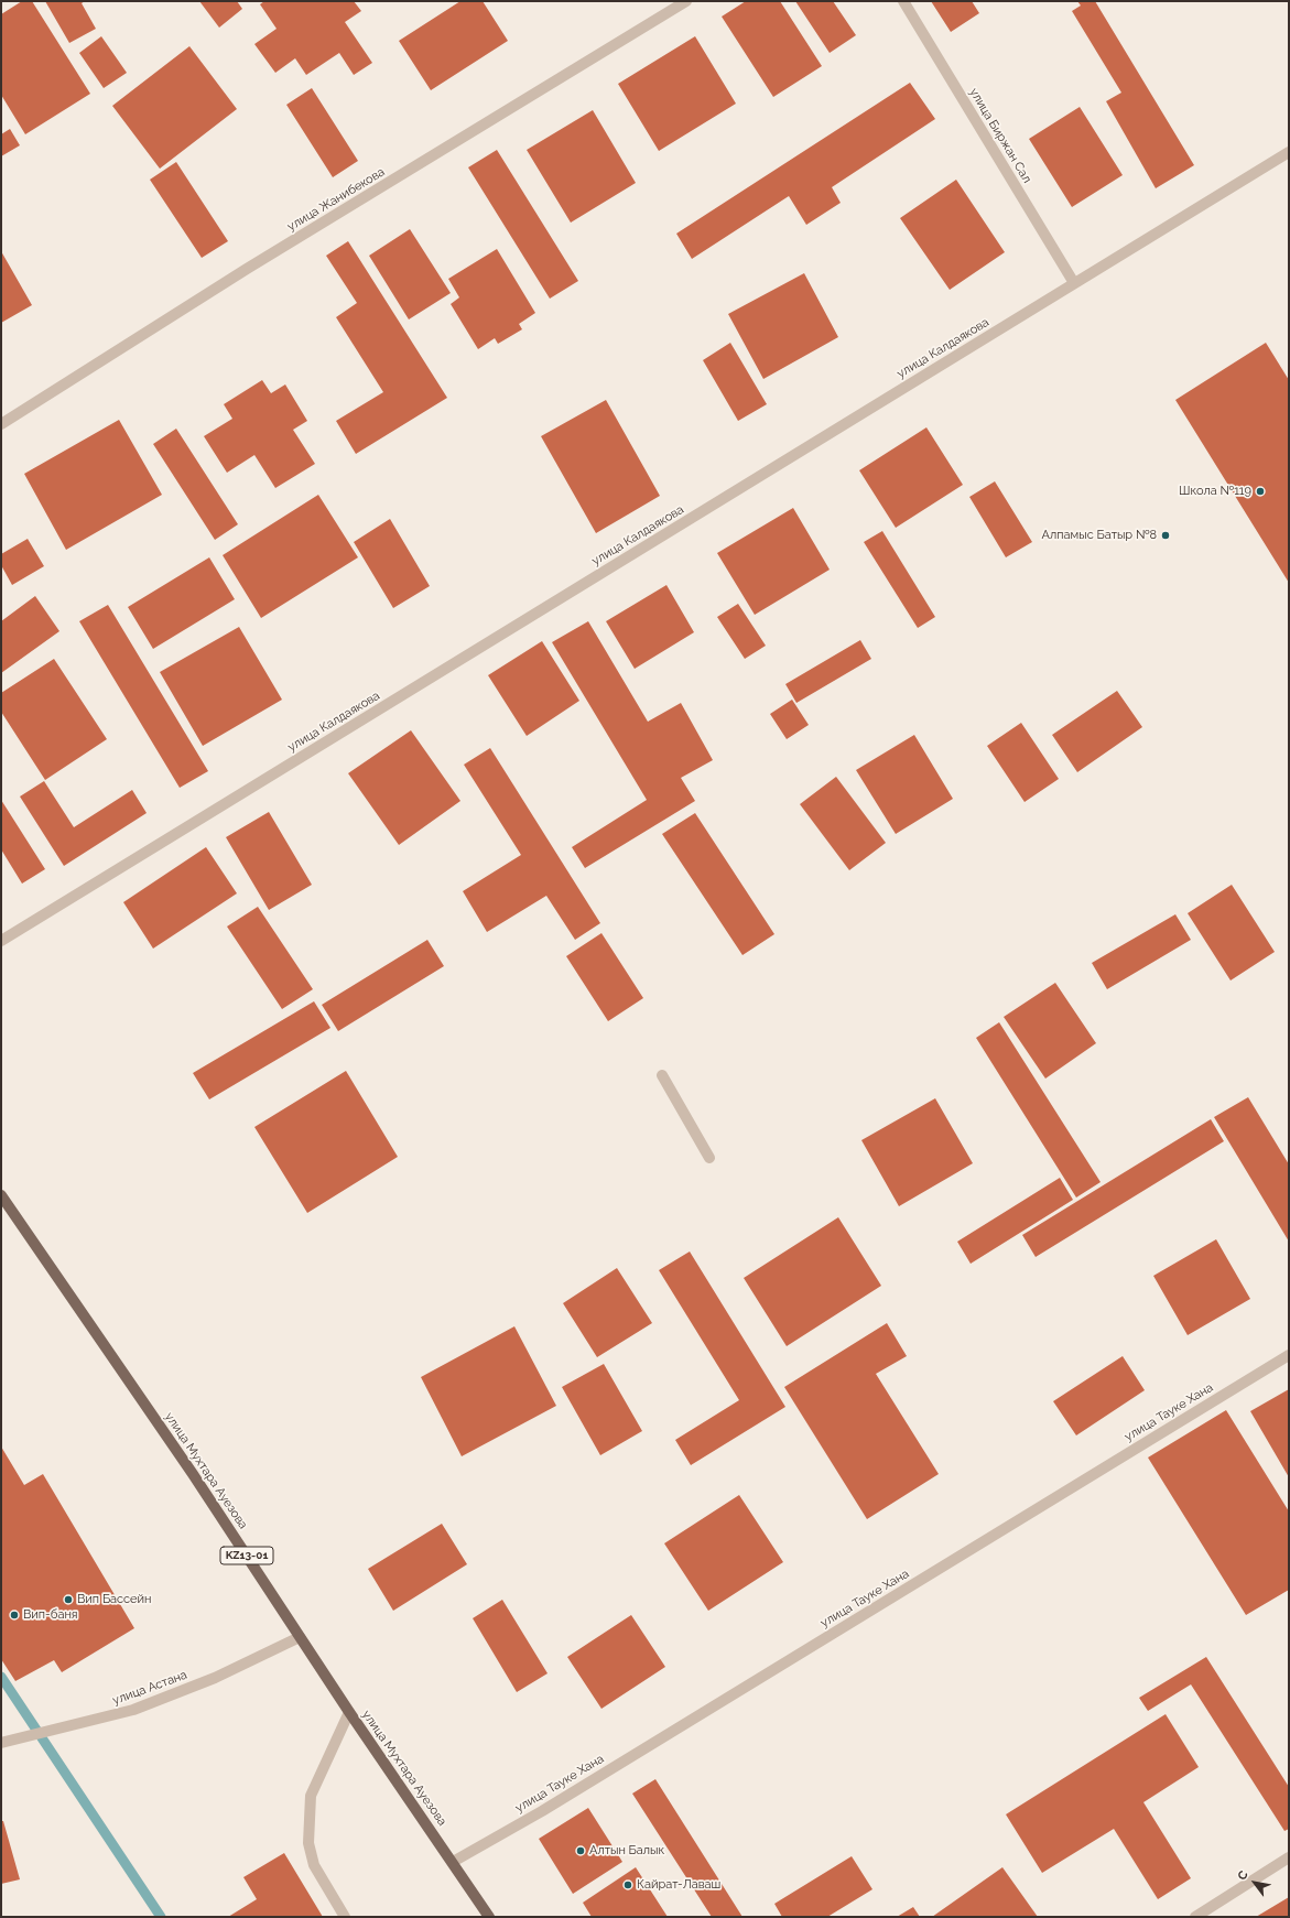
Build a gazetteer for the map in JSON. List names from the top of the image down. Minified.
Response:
{"streets":{"main road":["улица Мухтара Ауезова","KZ13-01"],"street":["улица Биржан Сал","улица Жанибекова","улица Калдаякова","улица Тауке Хана","улица Астана"]},"crossings":[["улица Биржан Сал","улица Калдаякова"],["улица Тауке Хана","улица Мухтара Ауезова"],["улица Мухтара Ауезова","улица Астана"]],"places":["Школа №119","Алпамыс Батыр №8","Вип Бассейн","Вип-баня","Алтын Балык","Кайрат-Лаваш"],"north":"top left"}
